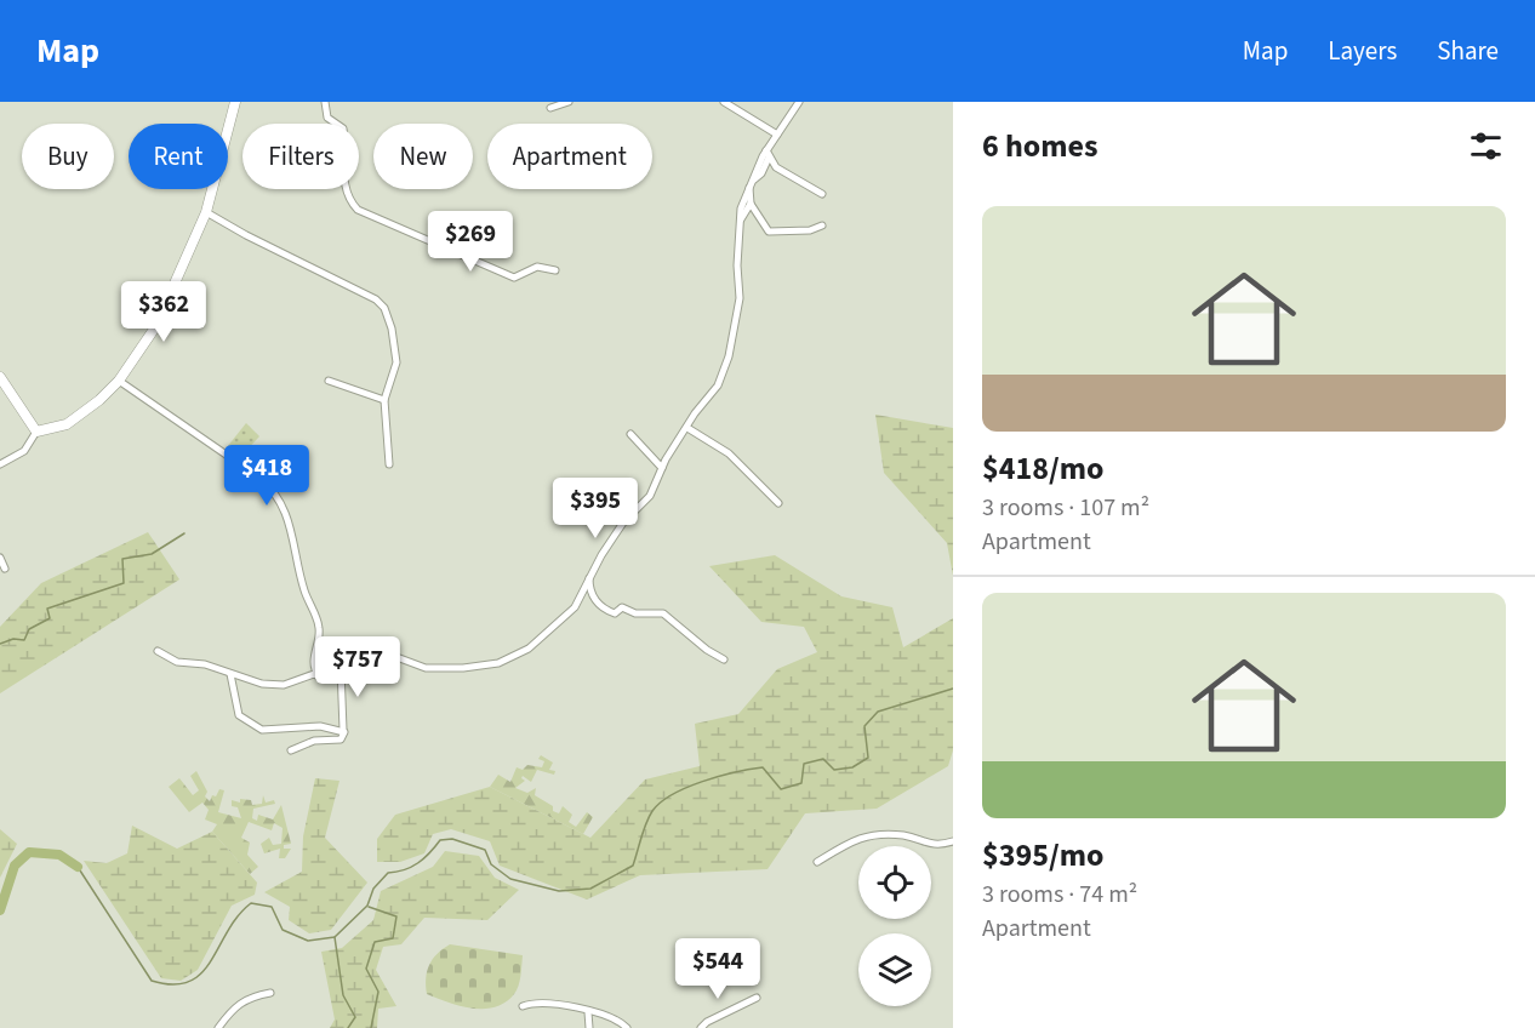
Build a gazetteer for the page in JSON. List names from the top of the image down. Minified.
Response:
{"page":{"header":"Map","nav":["Map","Layers","Share"],"heading":"6 homes","chip":["Buy","Rent","Filters","New","Apartment"],"list":[{"name":"$418/mo","note":"3 rooms · 107 m² · Apartment"},{"name":"$395/mo","note":"3 rooms · 74 m² · Apartment"}],"price":["$269","$362","$418","$395","$757","$544"]}}
